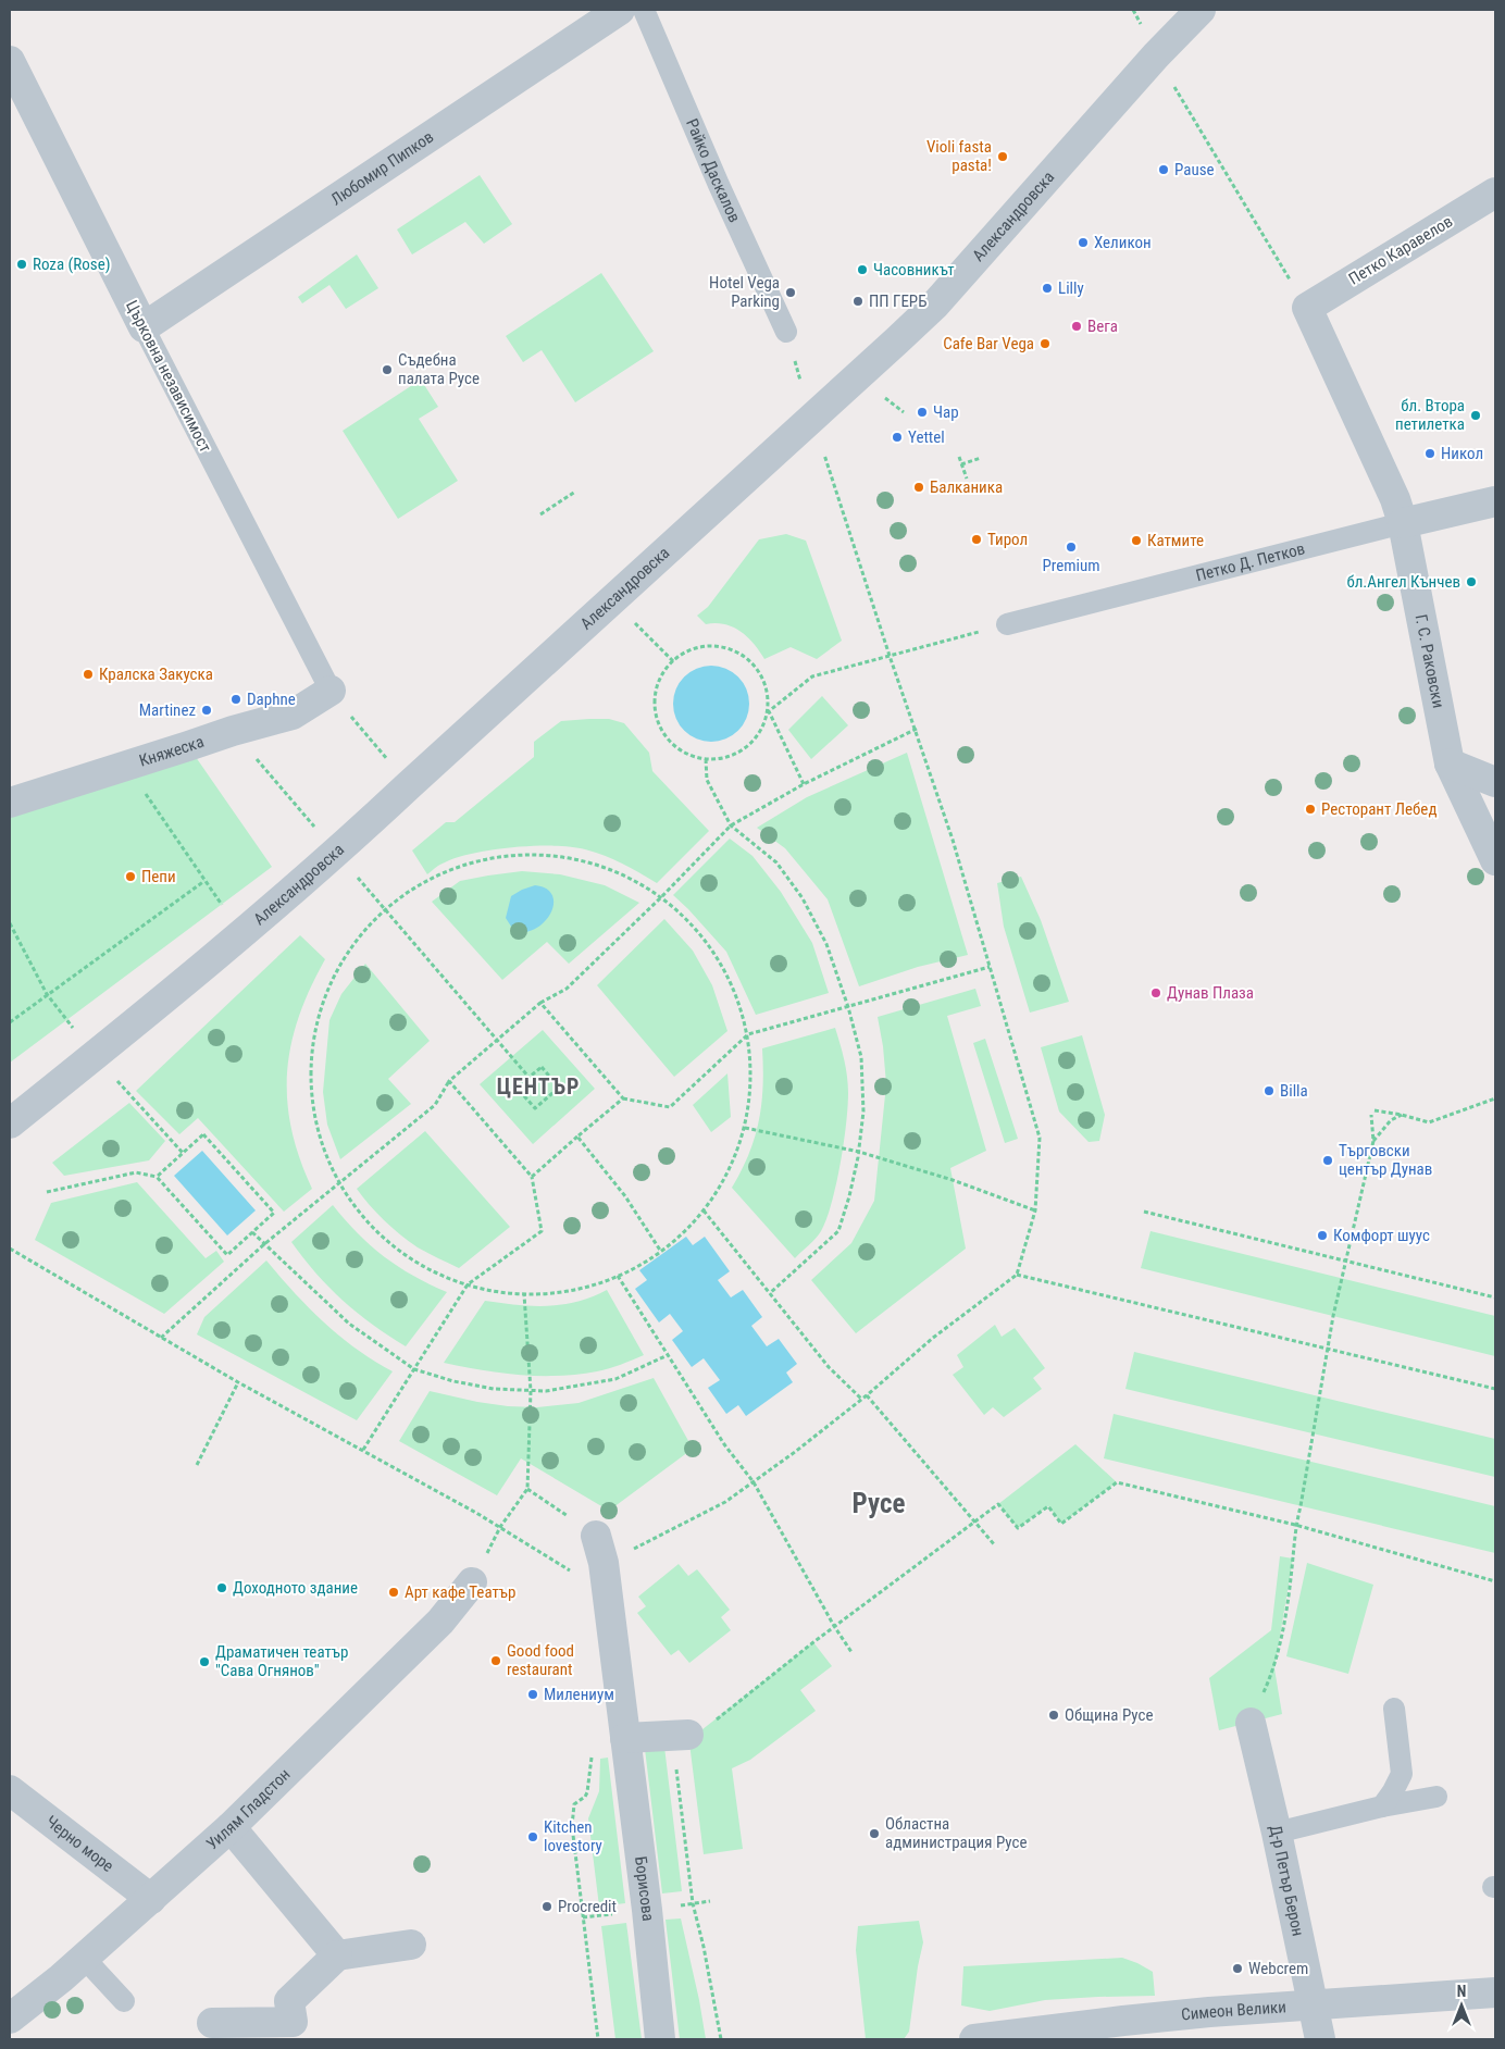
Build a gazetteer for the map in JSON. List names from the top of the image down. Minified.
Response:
{"streets":{"street":["Любомир Пипков","Александровска","Петко Каравелов","Църковна независимост","Петко Д. Петков","Г. С. Раковски","Княжеска","Уилям Гладстон","Черно море","Д-р Петър Берон","Борисова","Симеон Велики"],"lane":["Райко Даскалов"]},"crossings":[["Любомир Пипков","Църковна независимост"],["Петко Каравелов","Г. С. Раковски"],["Църковна независимост","Княжеска"],["Петко Д. Петков","Г. С. Раковски"],["Уилям Гладстон","Черно море"],["Д-р Петър Берон","Симеон Велики"]],"districts":["ЦЕНТЪР","Русе"],"places":["Violi fasta pasta!","Pause","Хеликон","Roza (Rose)","Часовникът","Lilly","Hotel Vega Parking","ПП ГЕРБ","Вега","Cafe Bar Vega","Съдебна палата Русе","Чар","бл. Втора петилетка","Yettel","Никол","Балканика","Тирол","Катмите","Premium","бл.Ангел Кънчев","Кралска Закуска","Daphne","Martinez","Ресторант Лебед","Пепи","Дунав Плаза","Billa","Tърговски център Дунав","Комфорт шуус","Доходното здание","Арт кафе Театър","Good food restaurant","Драматичен театър \"Сава Огнянов\"","Милениум","Община Русе","Областна администрация Русе","Kitchen lovestory","Procredit","Webcrem"],"north":"top"}
